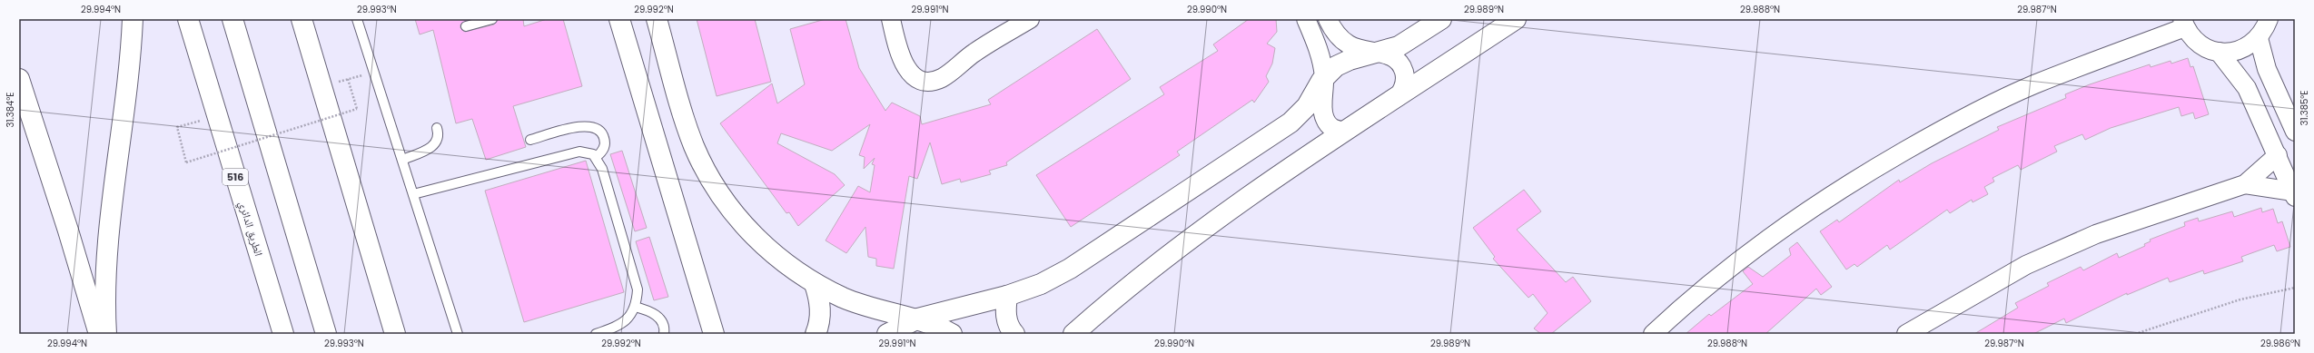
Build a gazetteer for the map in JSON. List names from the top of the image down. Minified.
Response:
{"streets":{"main road":["516","الطريق الدائري"]},"coordinates":["29.994°N","29.993°N","29.992°N","29.991°N","29.990°N","29.989°N","29.988°N","29.987°N","31.385°E","31.384°E","29.986°N"]}
